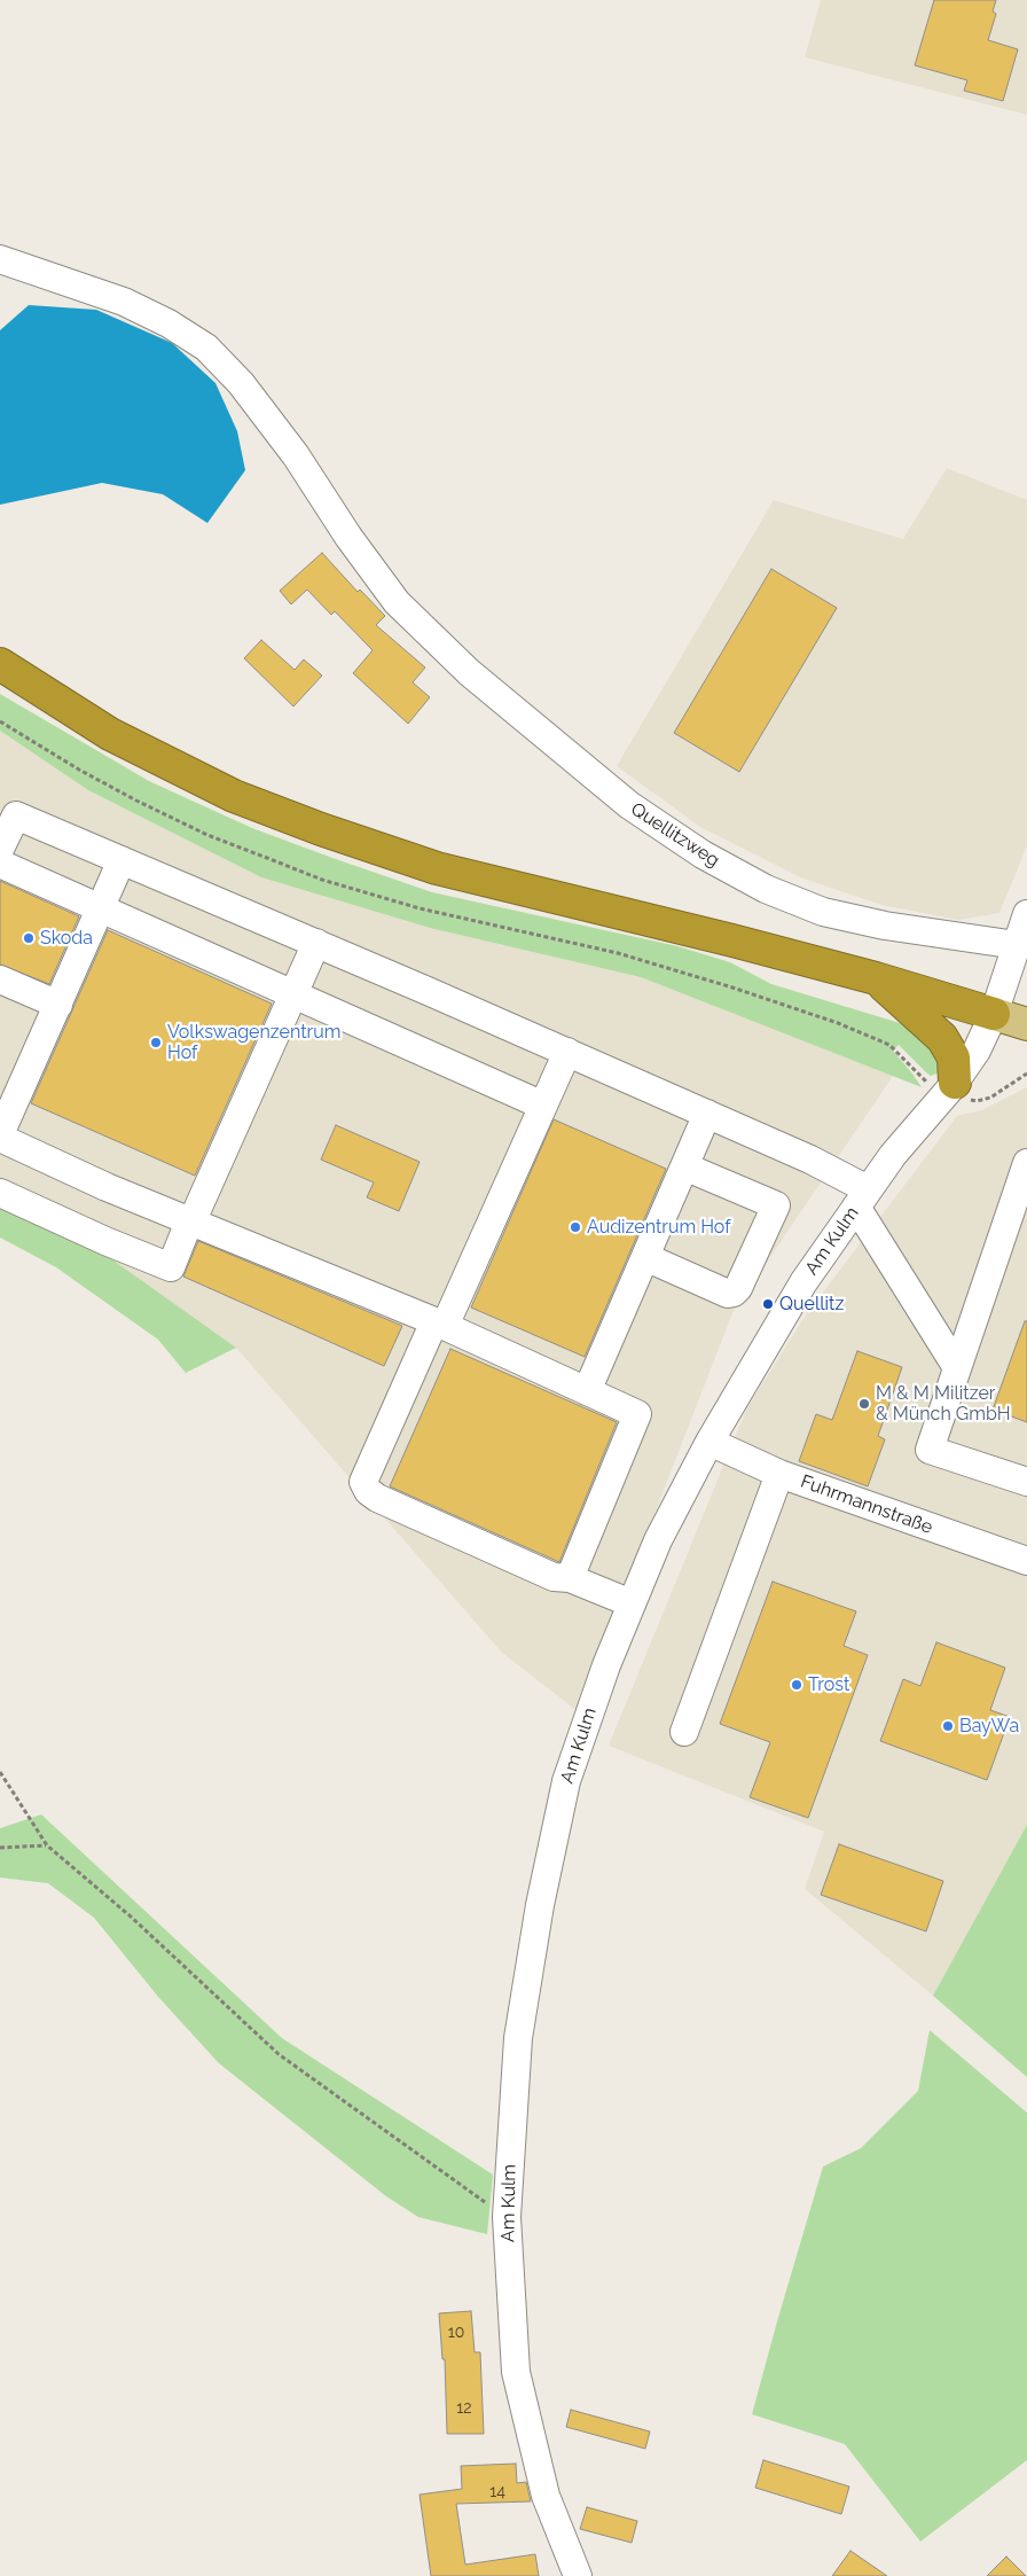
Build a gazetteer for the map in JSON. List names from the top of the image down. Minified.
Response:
{"streets":{"street":["Quellitzweg","Am Kulm","Fuhrmannstraße"]},"crossings":[["Quellitzweg","Am Kulm"],["Am Kulm","Fuhrmannstraße"]],"places":["Skoda","Volkswagenzentrum Hof","Audizentrum Hof","Quellitz","M & M Militzer & Münch GmbH","Trost","BayWa"],"house_numbers":["10","12","14"]}
